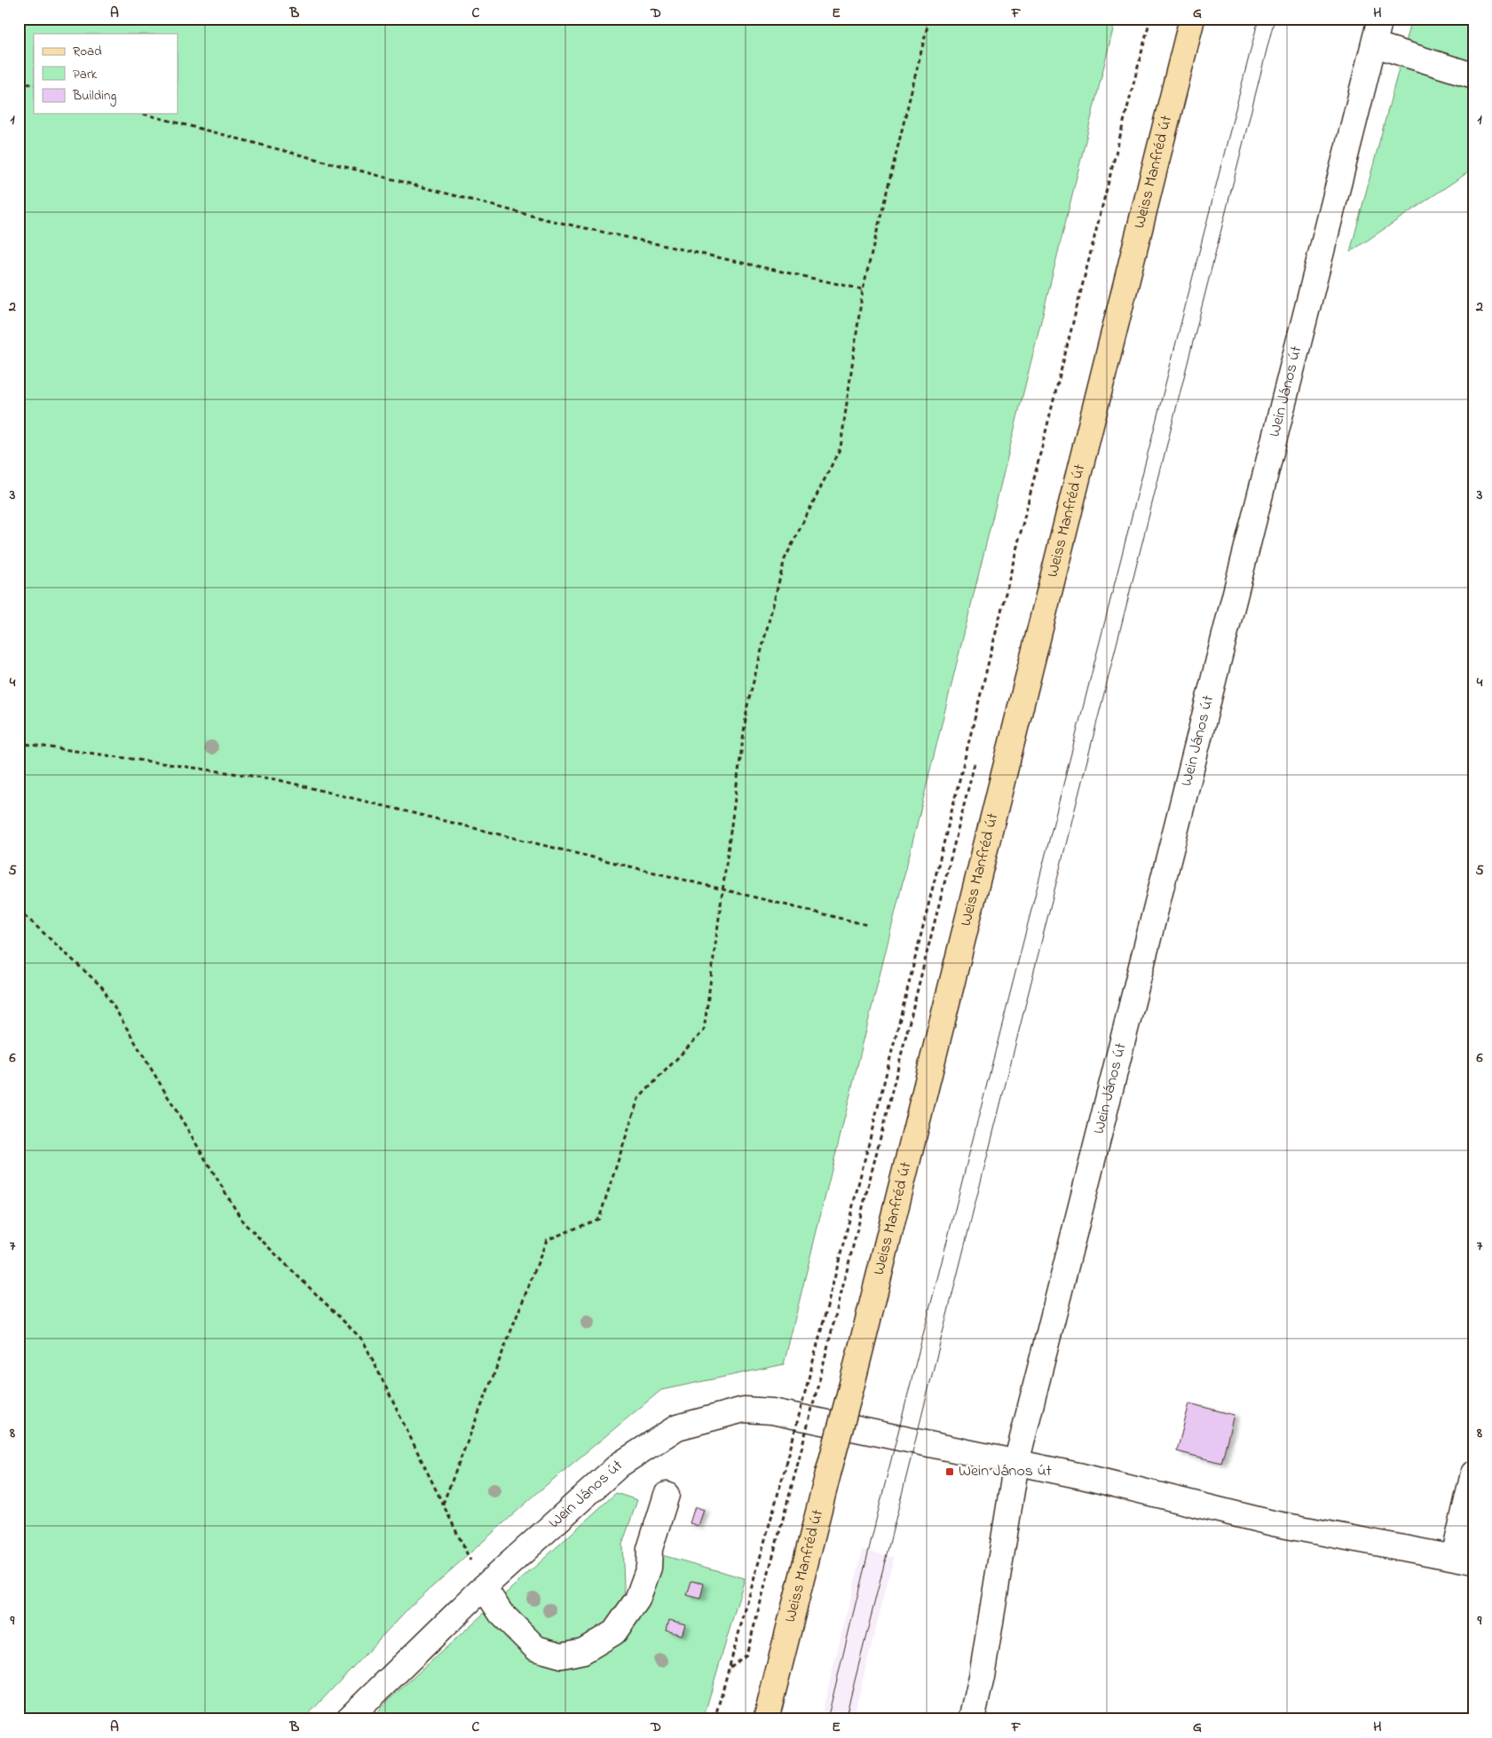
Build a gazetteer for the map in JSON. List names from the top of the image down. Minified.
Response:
{"streets":{"main road":["Weiss Manfréd út"],"street":["Wein János út"]},"places":{"transit":["Wein János út"]},"legend":["Road","Park","Building"],"grid":{"columns":["A","B","C","D","E","F","G","H"],"rows":["1","2","3","4","5","6","7","8","9"]}}
